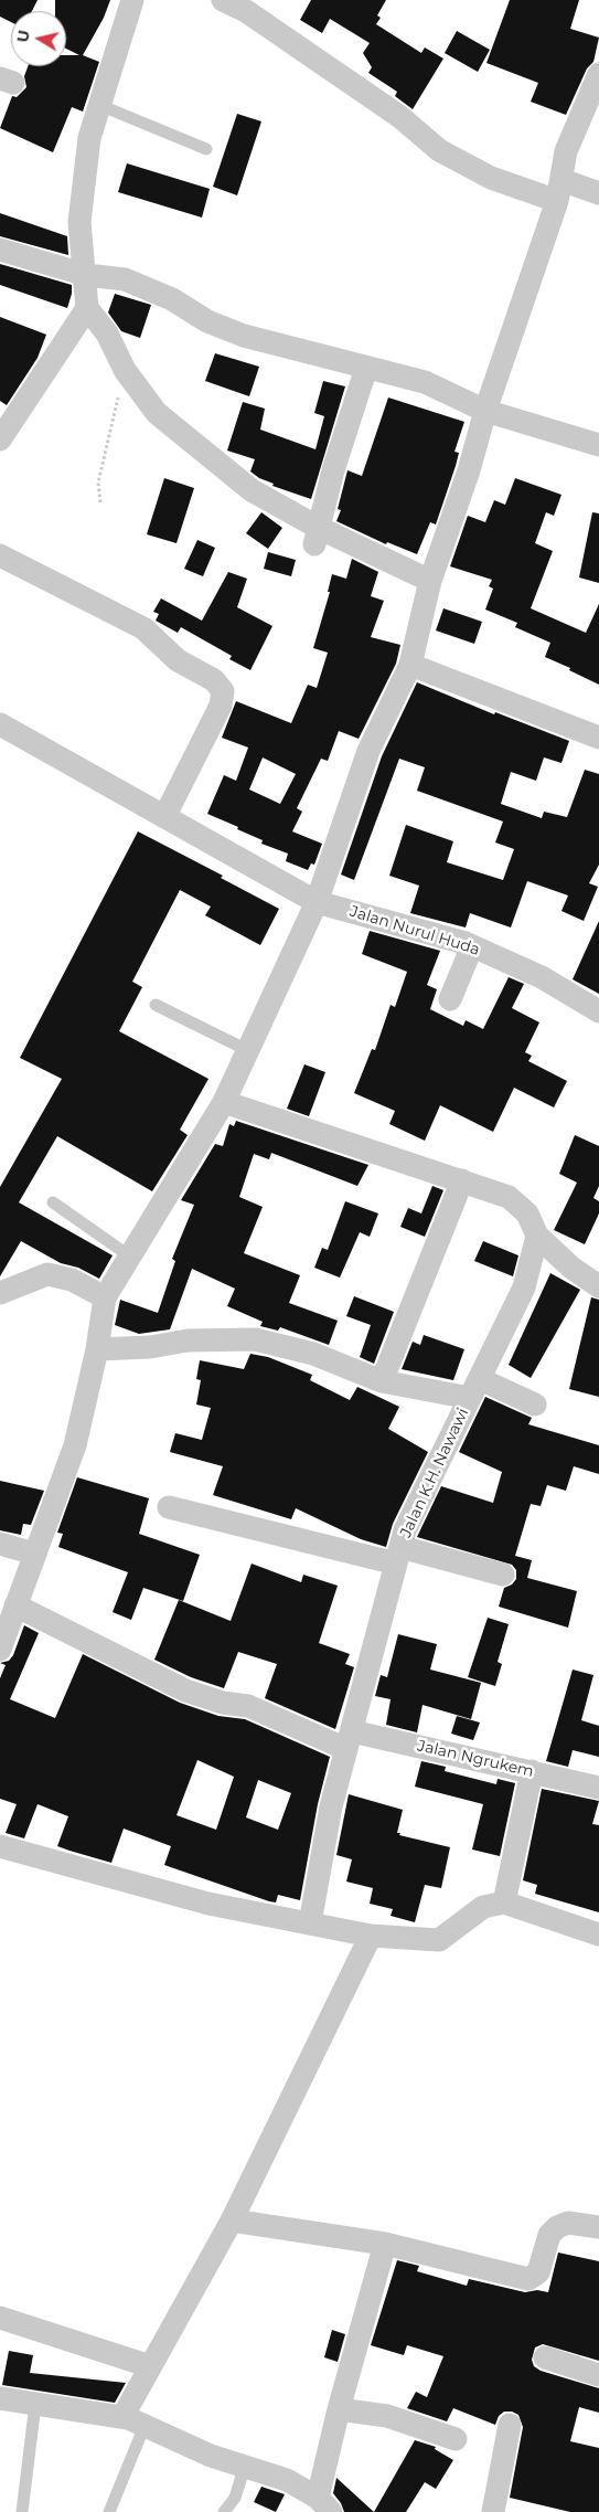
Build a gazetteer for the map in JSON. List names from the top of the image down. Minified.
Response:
{"streets":{"street":["Jalan Nurul Huda","Jalan K.H. Nawawi","Jalan Ngrukem"]},"crossings":[["Jalan K.H. Nawawi","Jalan Ngrukem"]],"north":"left"}
